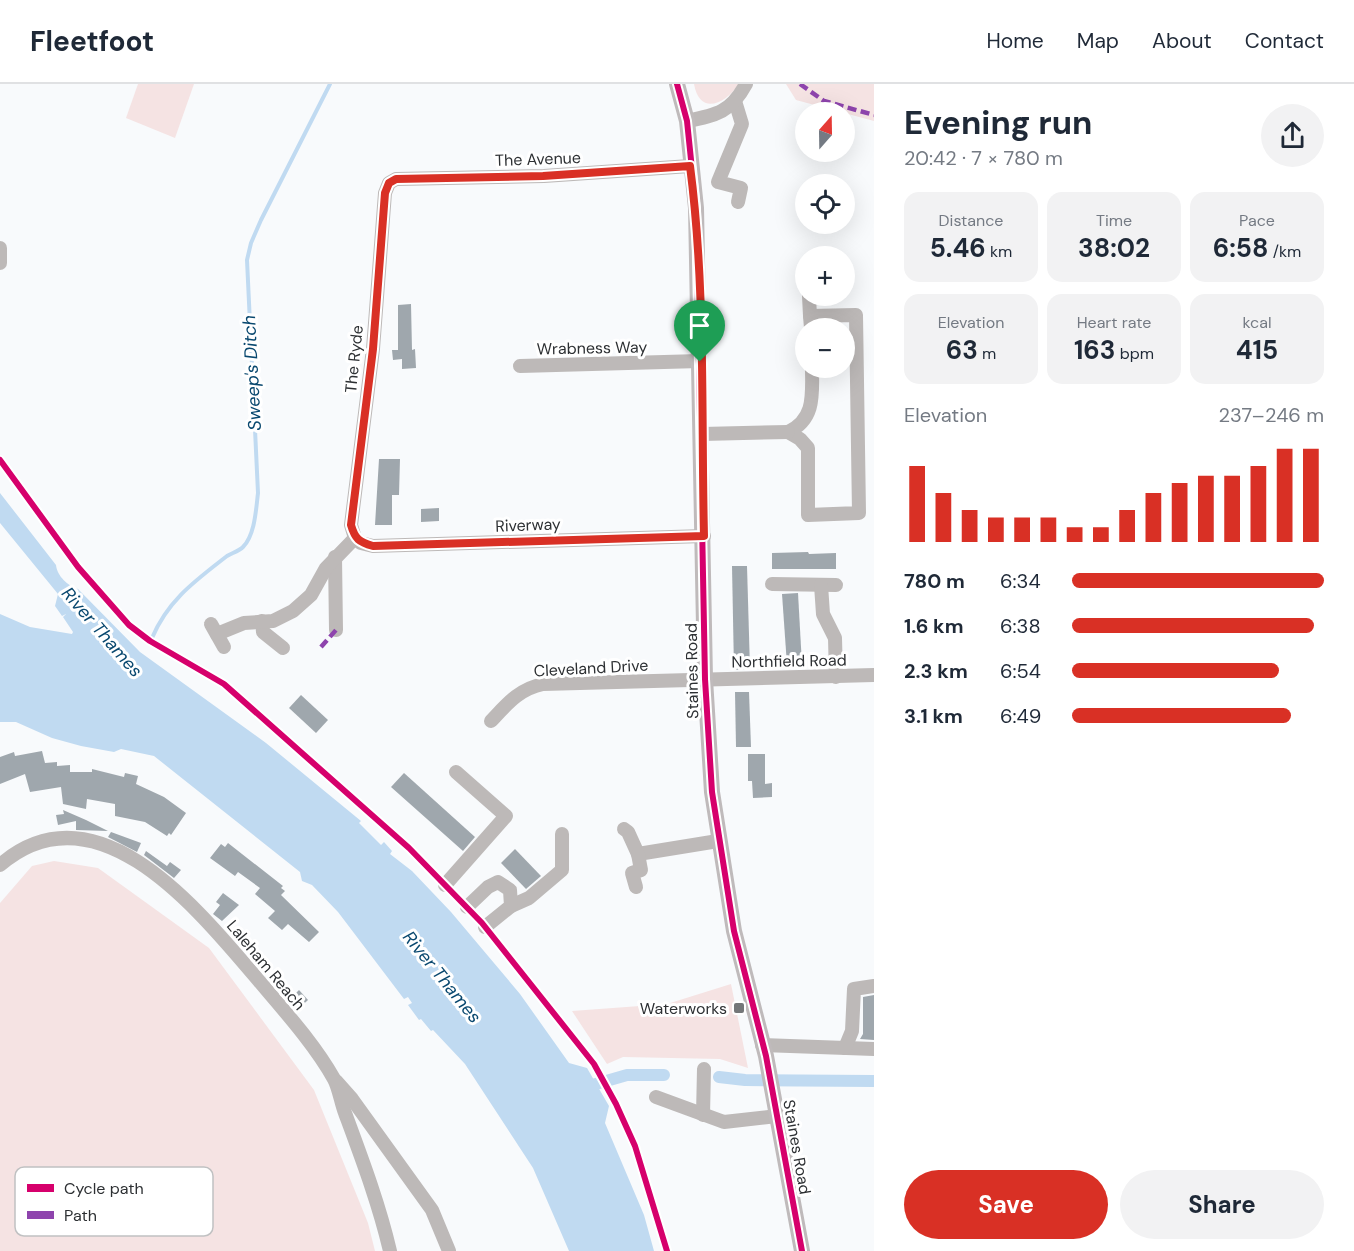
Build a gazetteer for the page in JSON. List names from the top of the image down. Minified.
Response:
{"streets":{"main road":["Staines Road"],"street":["The Avenue","Wrabness Way","The Ryde","Riverway","Northfield Road","Cleveland Drive","Laleham Reach"]},"crossings":[["The Avenue","The Ryde"],["The Avenue","Staines Road"],["Wrabness Way","Staines Road"],["The Ryde","Riverway"],["Riverway","Staines Road"],["Northfield Road","Cleveland Drive"],["Northfield Road","Staines Road"],["Cleveland Drive","Staines Road"]],"water":["Sweep's Ditch","River Thames"],"places":{"transit":["Waterworks"]},"legend":["Cycle path","Path"],"north":"top","page":{"header":"Fleetfoot","nav":["Home","Map","About","Contact"],"heading":["Evening run","20:42 · 7 × 780 m"],"map_buttons":["+","−"],"stats":[["Distance","5.46 km"],["Time","38:02"],["Pace","6:58 /km"],["Elevation","63 m"],["Heart rate","163 bpm"],["kcal","415"]],"chart":["Elevation","237–246 m"],"list":[{"name":"780 m","note":"6:34"},{"name":"1.6 km","note":"6:38"},{"name":"2.3 km","note":"6:54"},{"name":"3.1 km","note":"6:49"}],"buttons":["Save","Share"]}}
